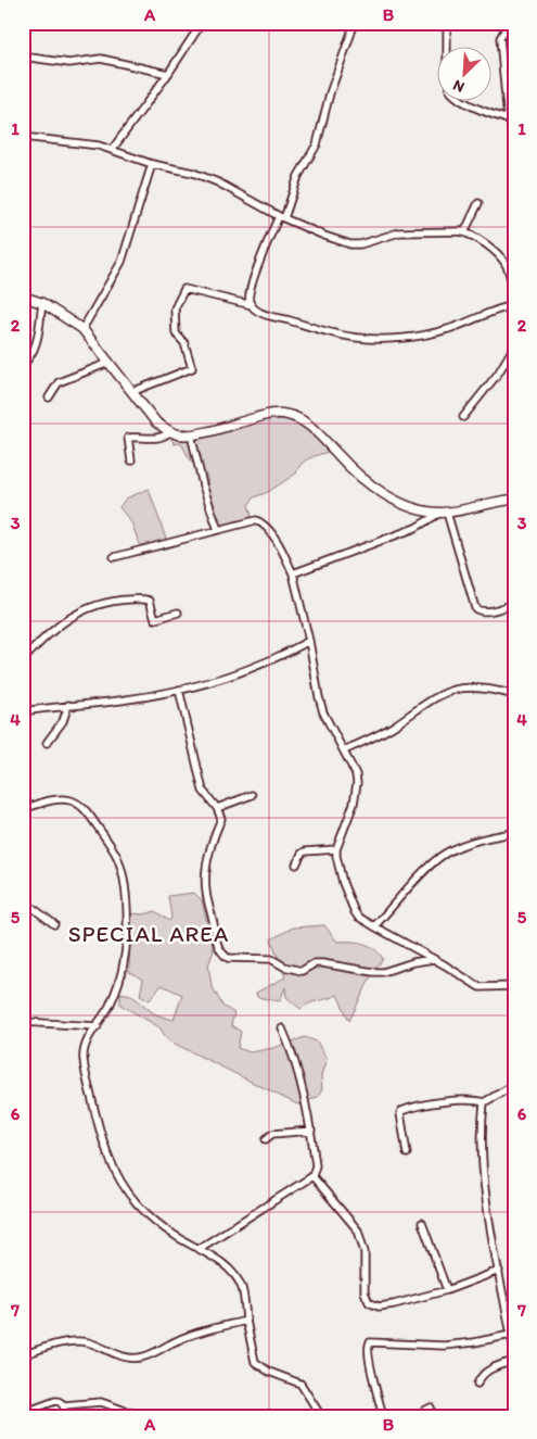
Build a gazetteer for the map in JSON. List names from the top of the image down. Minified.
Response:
{"districts":["SPECIAL AREA"],"north":"bottom left","grid":{"columns":["A","B"],"rows":["1","2","3","4","5","6","7"]}}
